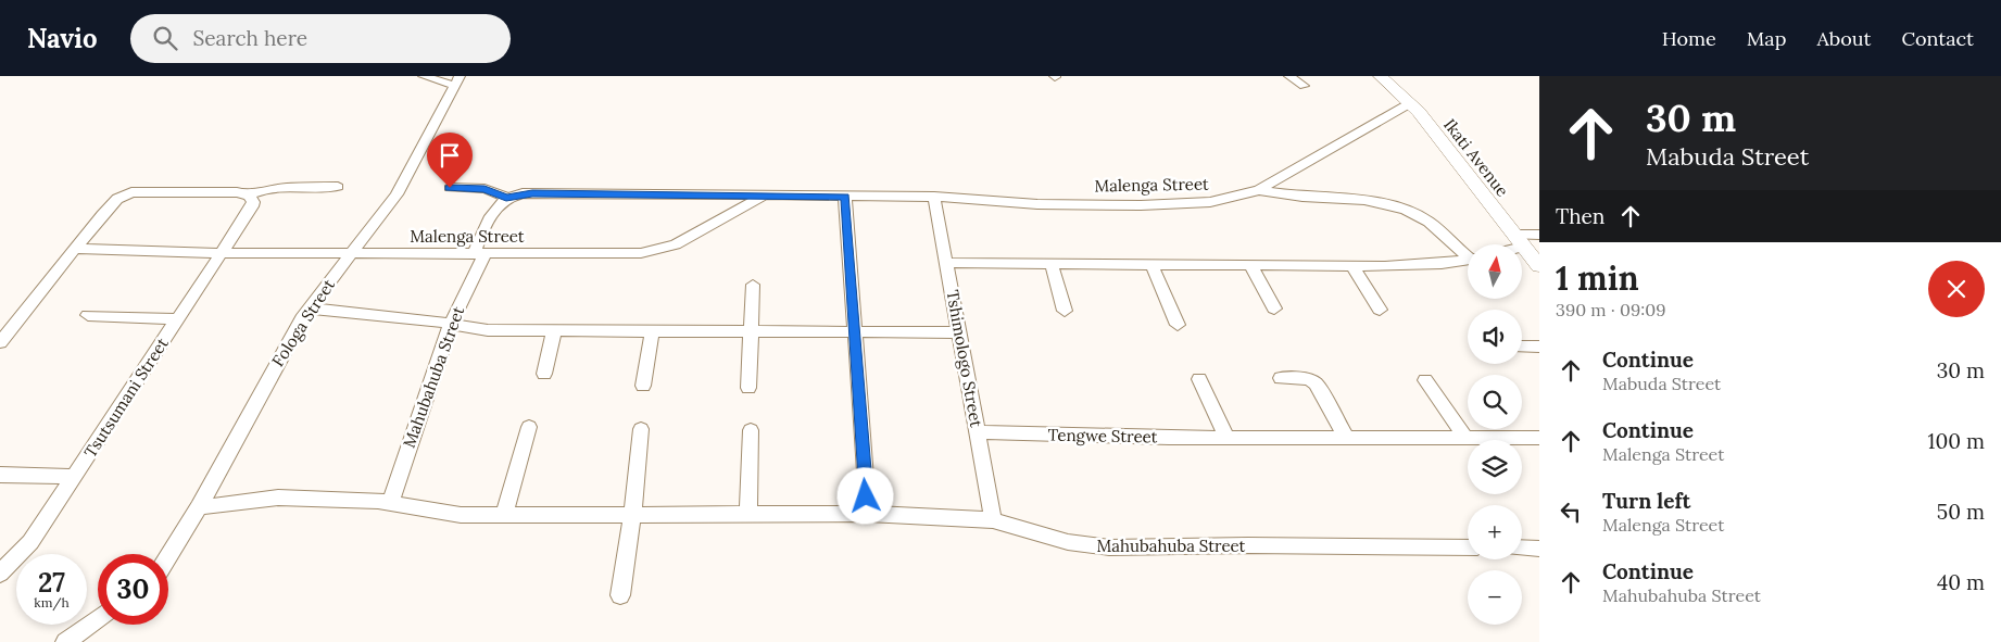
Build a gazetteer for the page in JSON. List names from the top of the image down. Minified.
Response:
{"streets":{"street":["Ikati Avenue","Malenga Street","Fologa Street","Tshimologo Street","Mahubahuba Street","Tsutsumani Street","Tengwe Street"]},"crossings":[["Malenga Street","Fologa Street"],["Malenga Street","Tshimologo Street"],["Malenga Street","Mahubahuba Street"],["Malenga Street","Tsutsumani Street"],["Fologa Street","Mahubahuba Street"],["Tshimologo Street","Mahubahuba Street"],["Tshimologo Street","Tengwe Street"]],"north":"top","page":{"header":"Navio","search":"Search here","nav":["Home","Map","About","Contact"],"turn":["30 m","Mabuda Street"],"then":"Then","heading":["1 min","390 m · 09:09"],"map_buttons":["+","−"],"list":[{"name":"Continue","note":"Mabuda Street","value":"30 m"},{"name":"Continue","note":"Malenga Street","value":"100 m"},{"name":"Turn left","note":"Malenga Street","value":"50 m"},{"name":"Continue","note":"Mahubahuba Street","value":"40 m"}],"speed":"27 km/h","limit":"30"}}
